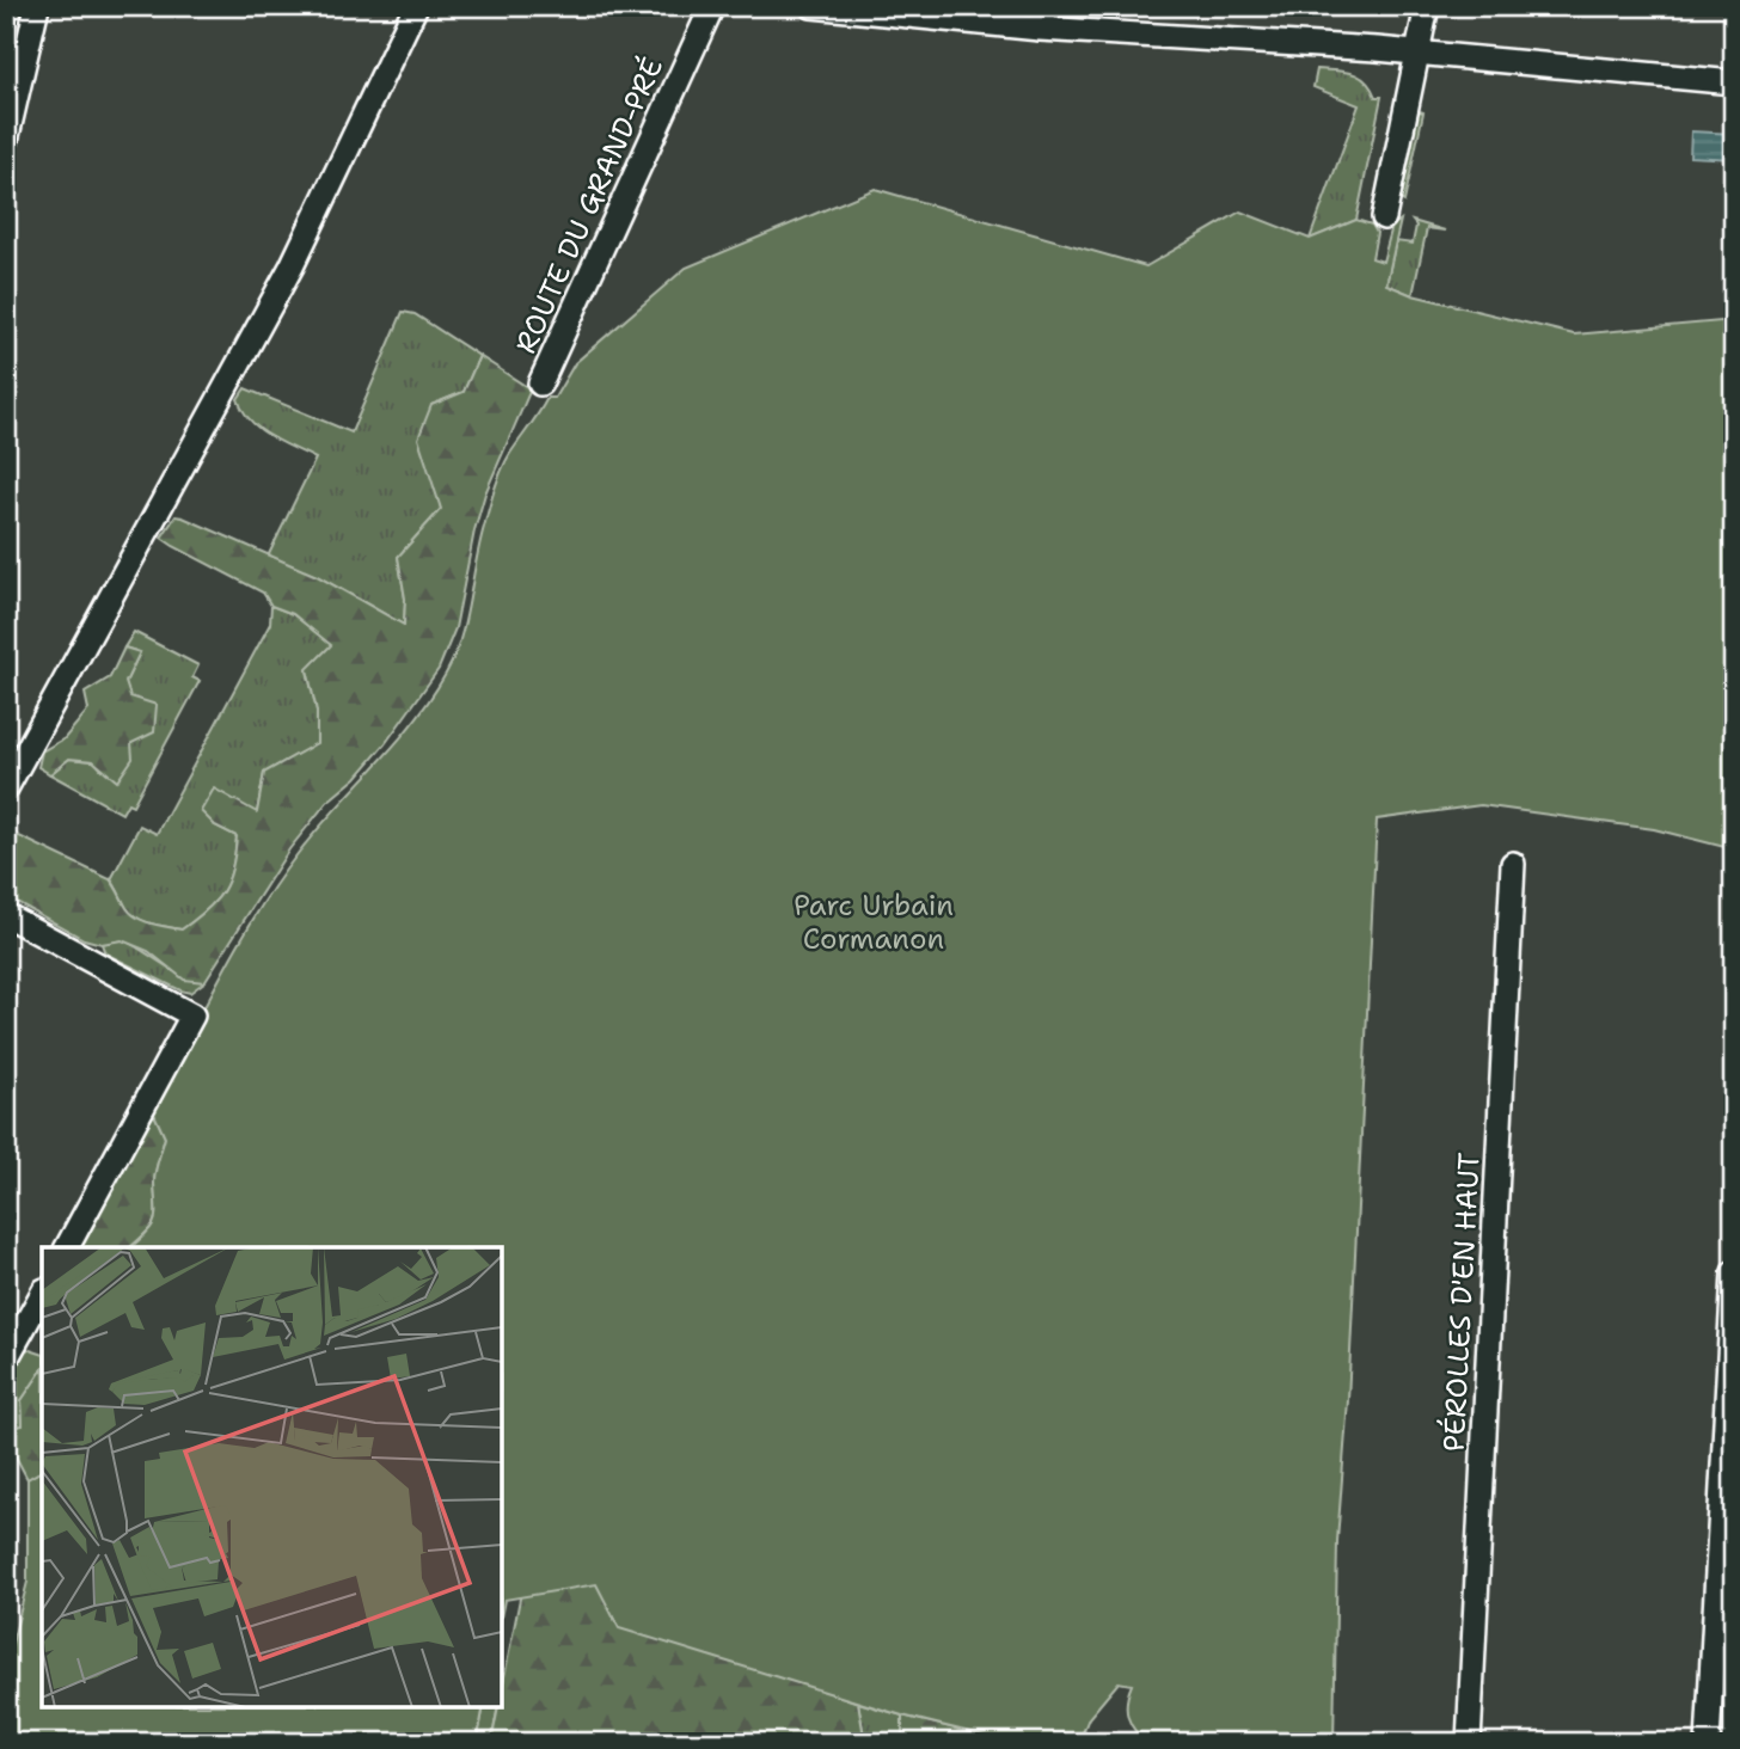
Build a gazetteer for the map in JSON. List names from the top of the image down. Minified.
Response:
{"streets":{"street":["ROUTE DU GRAND-PRÉ","PÉROLLES D'EN HAUT"]},"parks":["Parc Urbain Cormanon"]}
